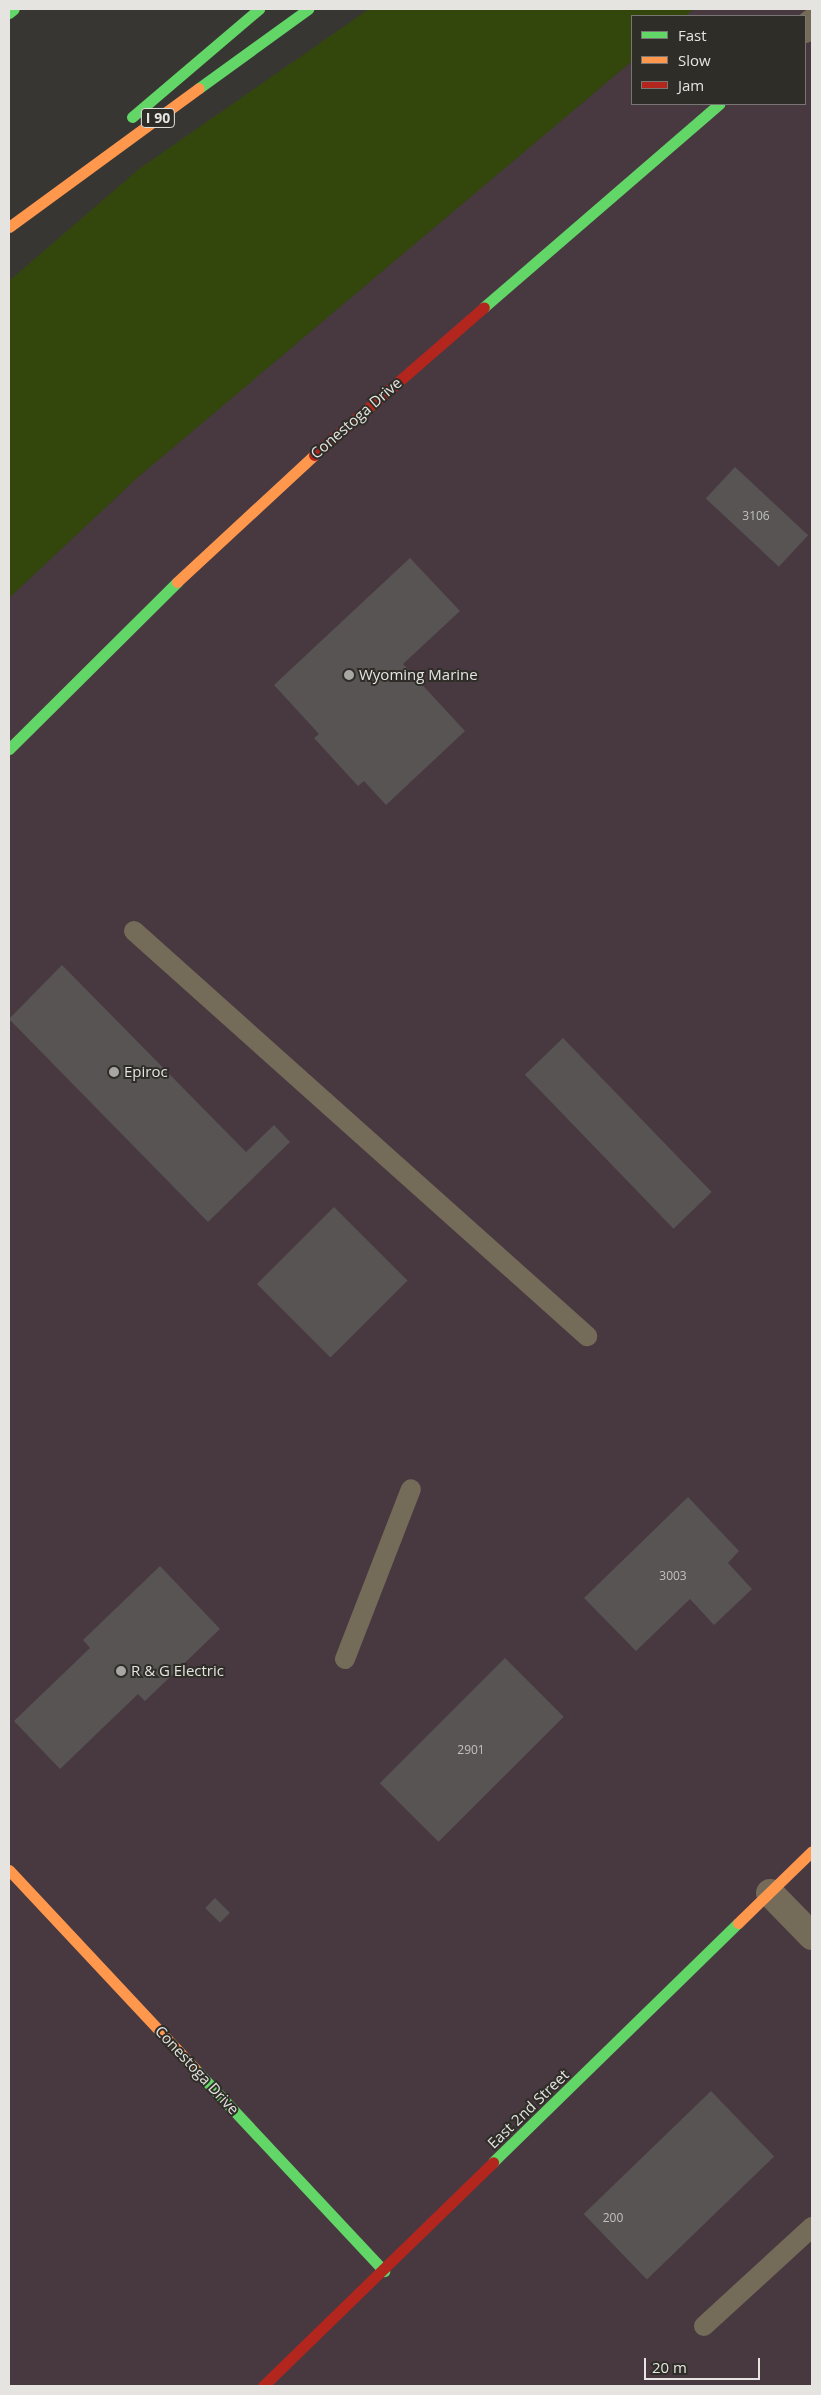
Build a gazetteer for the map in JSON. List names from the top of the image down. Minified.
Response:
{"streets":{"main road":["I 90","Conestoga Drive","East 2nd Street"]},"crossings":[["Conestoga Drive","East 2nd Street"]],"places":["Wyoming Marine","Epiroc","R & G Electric"],"house_numbers":["3106","3003","2901","200"],"legend":["Fast","Slow","Jam"],"scale_bar":"20 m"}
